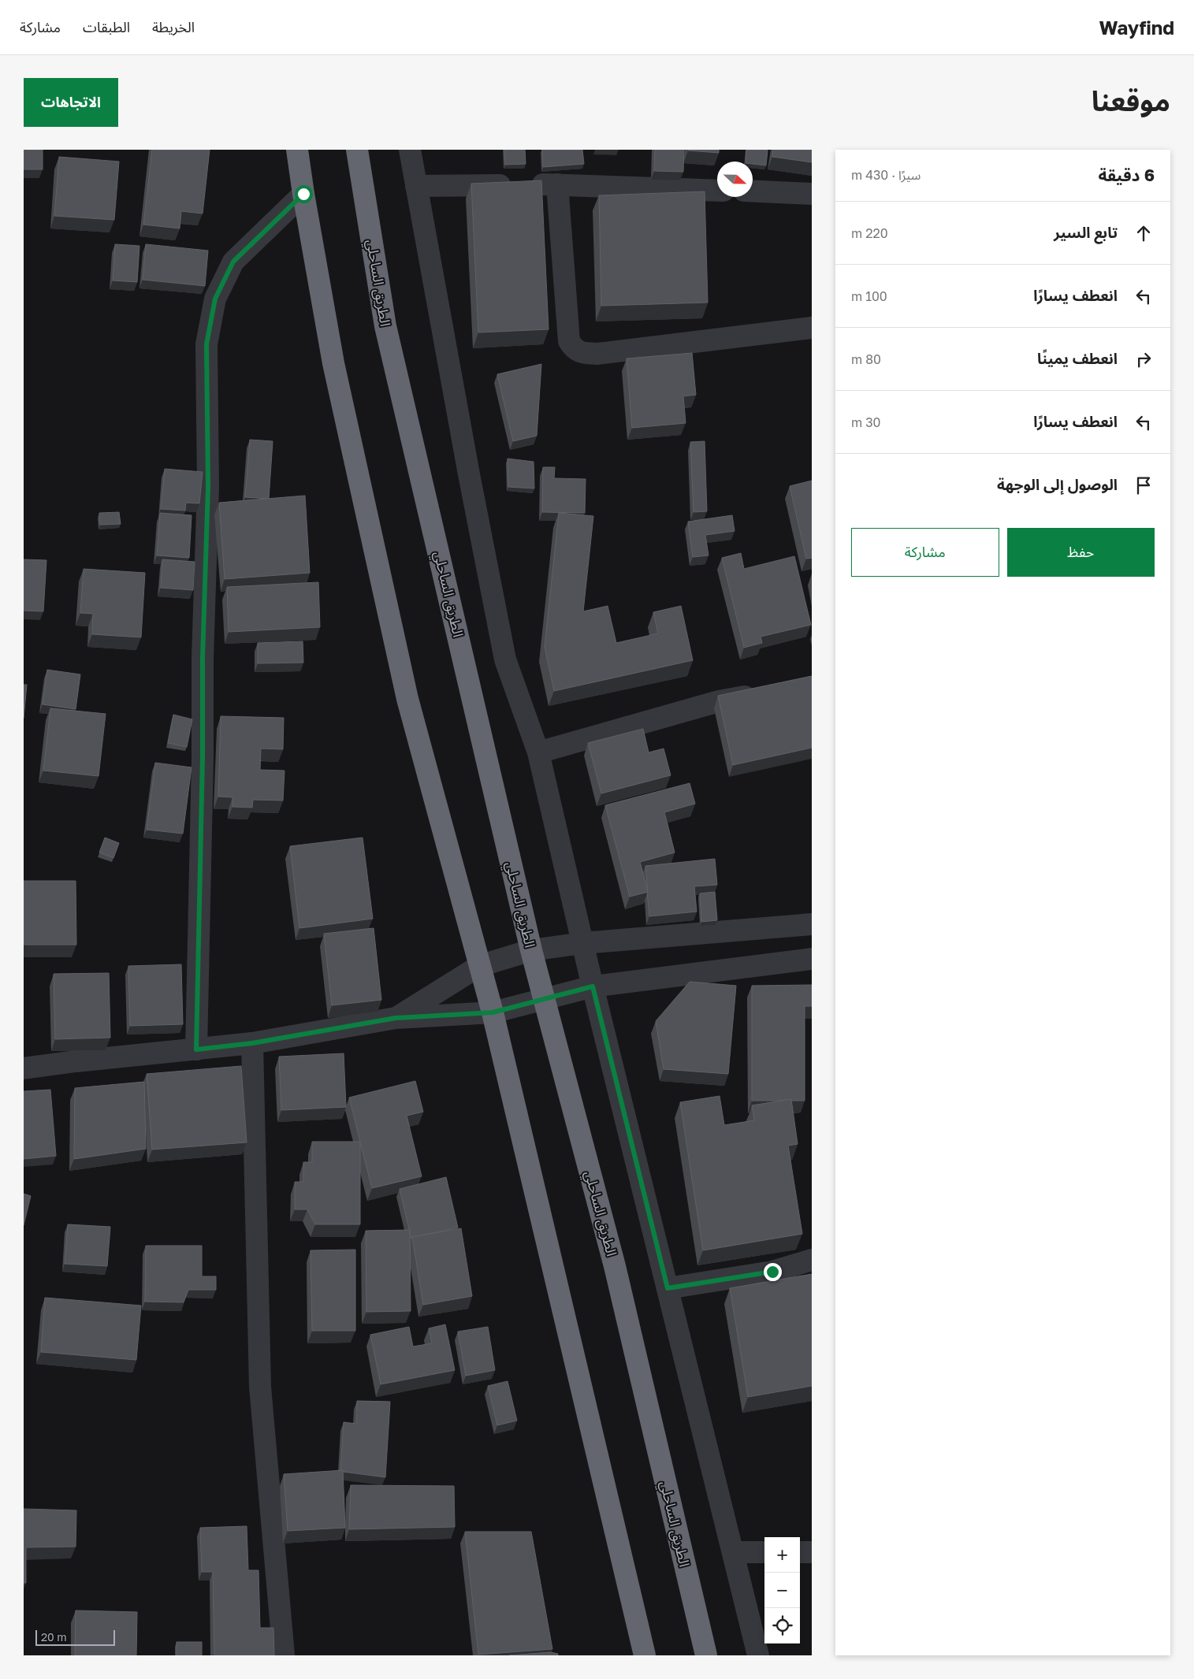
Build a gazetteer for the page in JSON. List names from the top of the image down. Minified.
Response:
{"streets":{"highway":["الطريق الساحلي"]},"scale_bar":"20 m","north":"right","page":{"header":"Wayfind","nav":["الخريطة","الطبقات","مشاركة"],"title":"موقعنا","buttons":["الاتجاهات",["حفظ","مشاركة"]],"heading":["6 دقيقة","سيرًا · 430 m"],"list":[["تابع السير","220 m"],["انعطف يسارًا","100 m"],["انعطف يمينًا","80 m"],["انعطف يسارًا","30 m"],"الوصول إلى الوجهة"],"map_buttons":["+","−"],"scale":"20 m"}}
